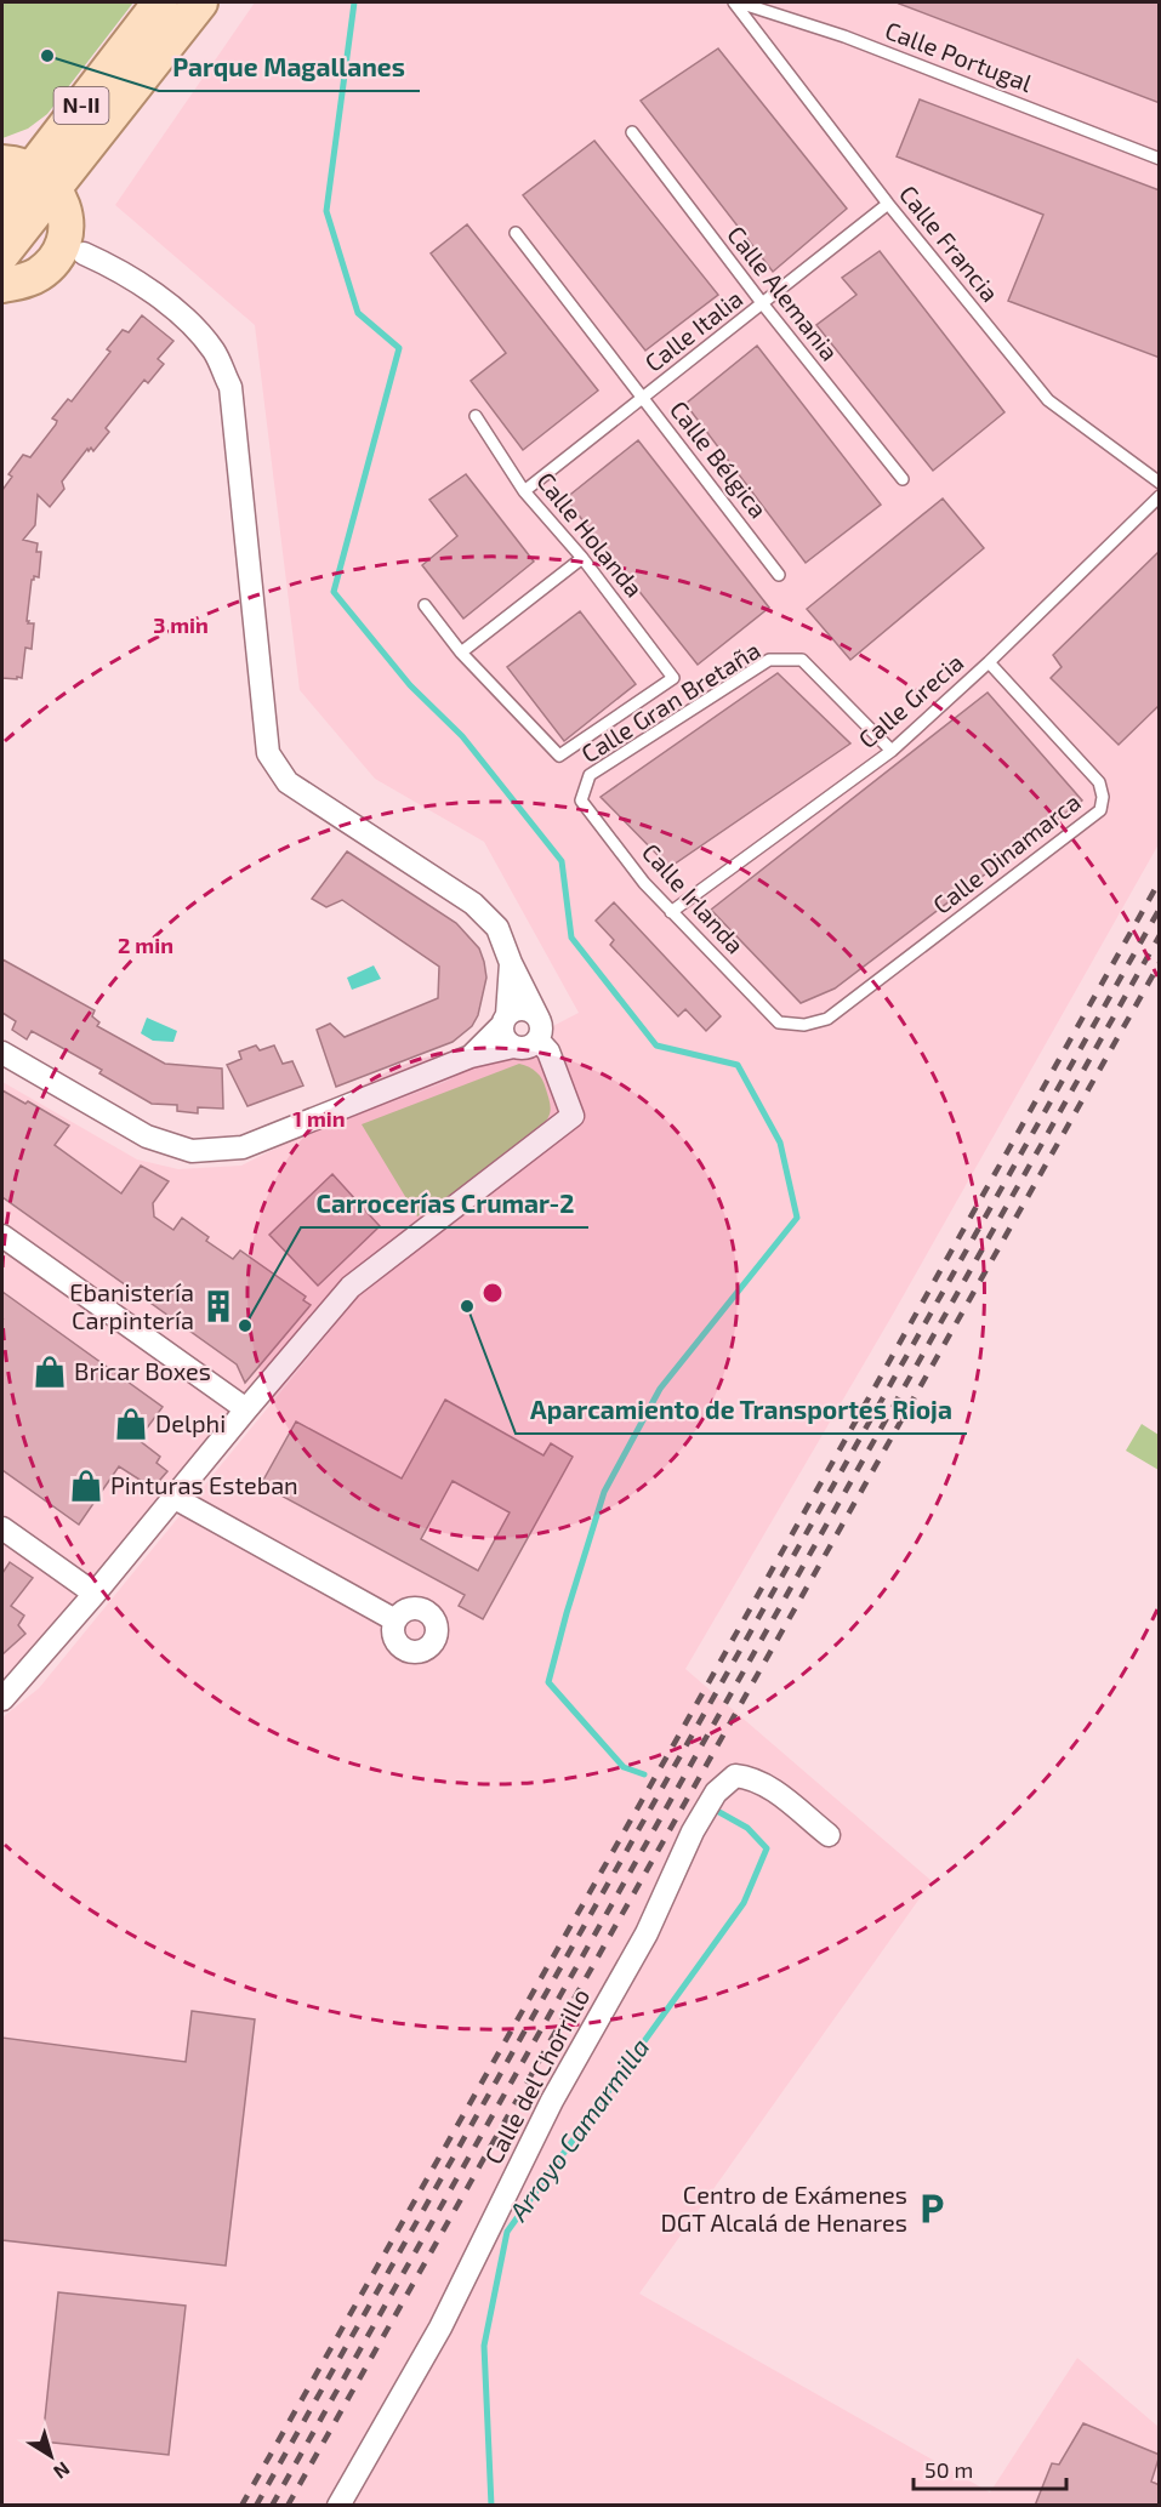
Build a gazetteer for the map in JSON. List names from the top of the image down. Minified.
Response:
{"streets":{"main road":["N-II"],"street":["Calle del Chorrillo"],"lane":["Calle Portugal","Calle Francia","Calle Alemania","Calle Italia","Calle Bélgica","Calle Holanda","Calle Grecia","Calle Gran Bretaña","Calle Dinamarca","Calle Irlanda"]},"crossings":[["Calle Portugal","Calle Francia"],["Calle Francia","Calle Italia"],["Calle Alemania","Calle Italia"],["Calle Italia","Calle Bélgica"],["Calle Italia","Calle Holanda"],["Calle Grecia","Calle Gran Bretaña"],["Calle Grecia","Calle Dinamarca"],["Calle Grecia","Calle Irlanda"],["Calle Gran Bretaña","Calle Irlanda"],["Calle Dinamarca","Calle Irlanda"]],"water":["Arroyo Camarmilla"],"places":{"other":["Parque Magallanes","Aparcamiento de Transportes Rioja","Carrocerías Crumar-2"],"building":["Ebanistería Carpintería"],"shop":["Bricar Boxes","Delphi","Pinturas Esteban"],"parking":["Centro de Exámenes DGT Alcalá de Henares"]},"scale_bar":"50 m","north":"bottom right","rings":["3 min","2 min","1 min"]}
